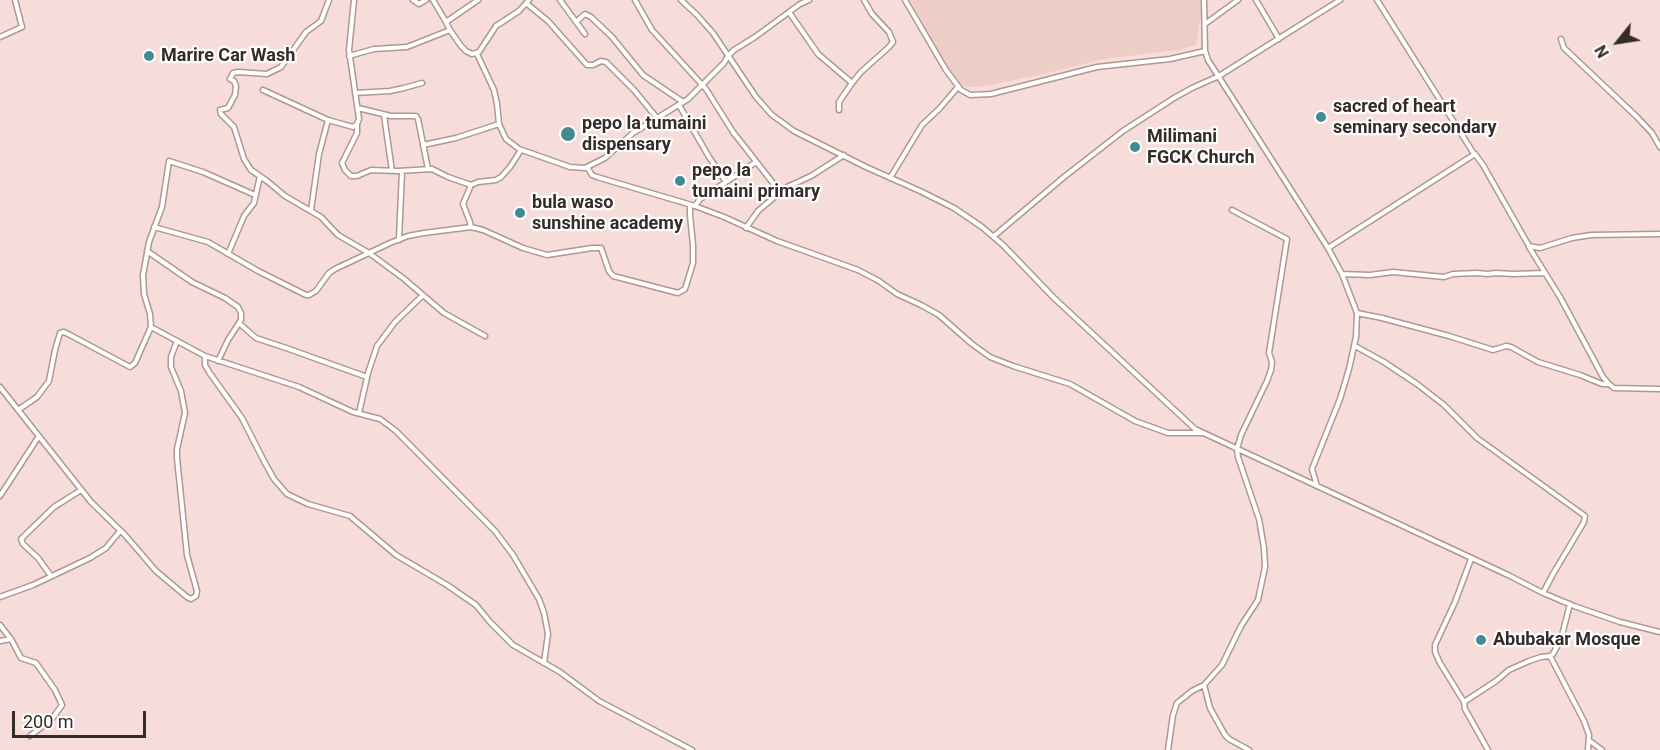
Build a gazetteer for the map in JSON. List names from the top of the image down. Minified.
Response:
{"places":["Marire Car Wash","sacred of heart seminary secondary","pepo la tumaini dispensary","Milimani FGCK Church","pepo la tumaini primary","bula waso sunshine academy","Abubakar Mosque"],"scale_bar":"200 m","north":"bottom left"}
